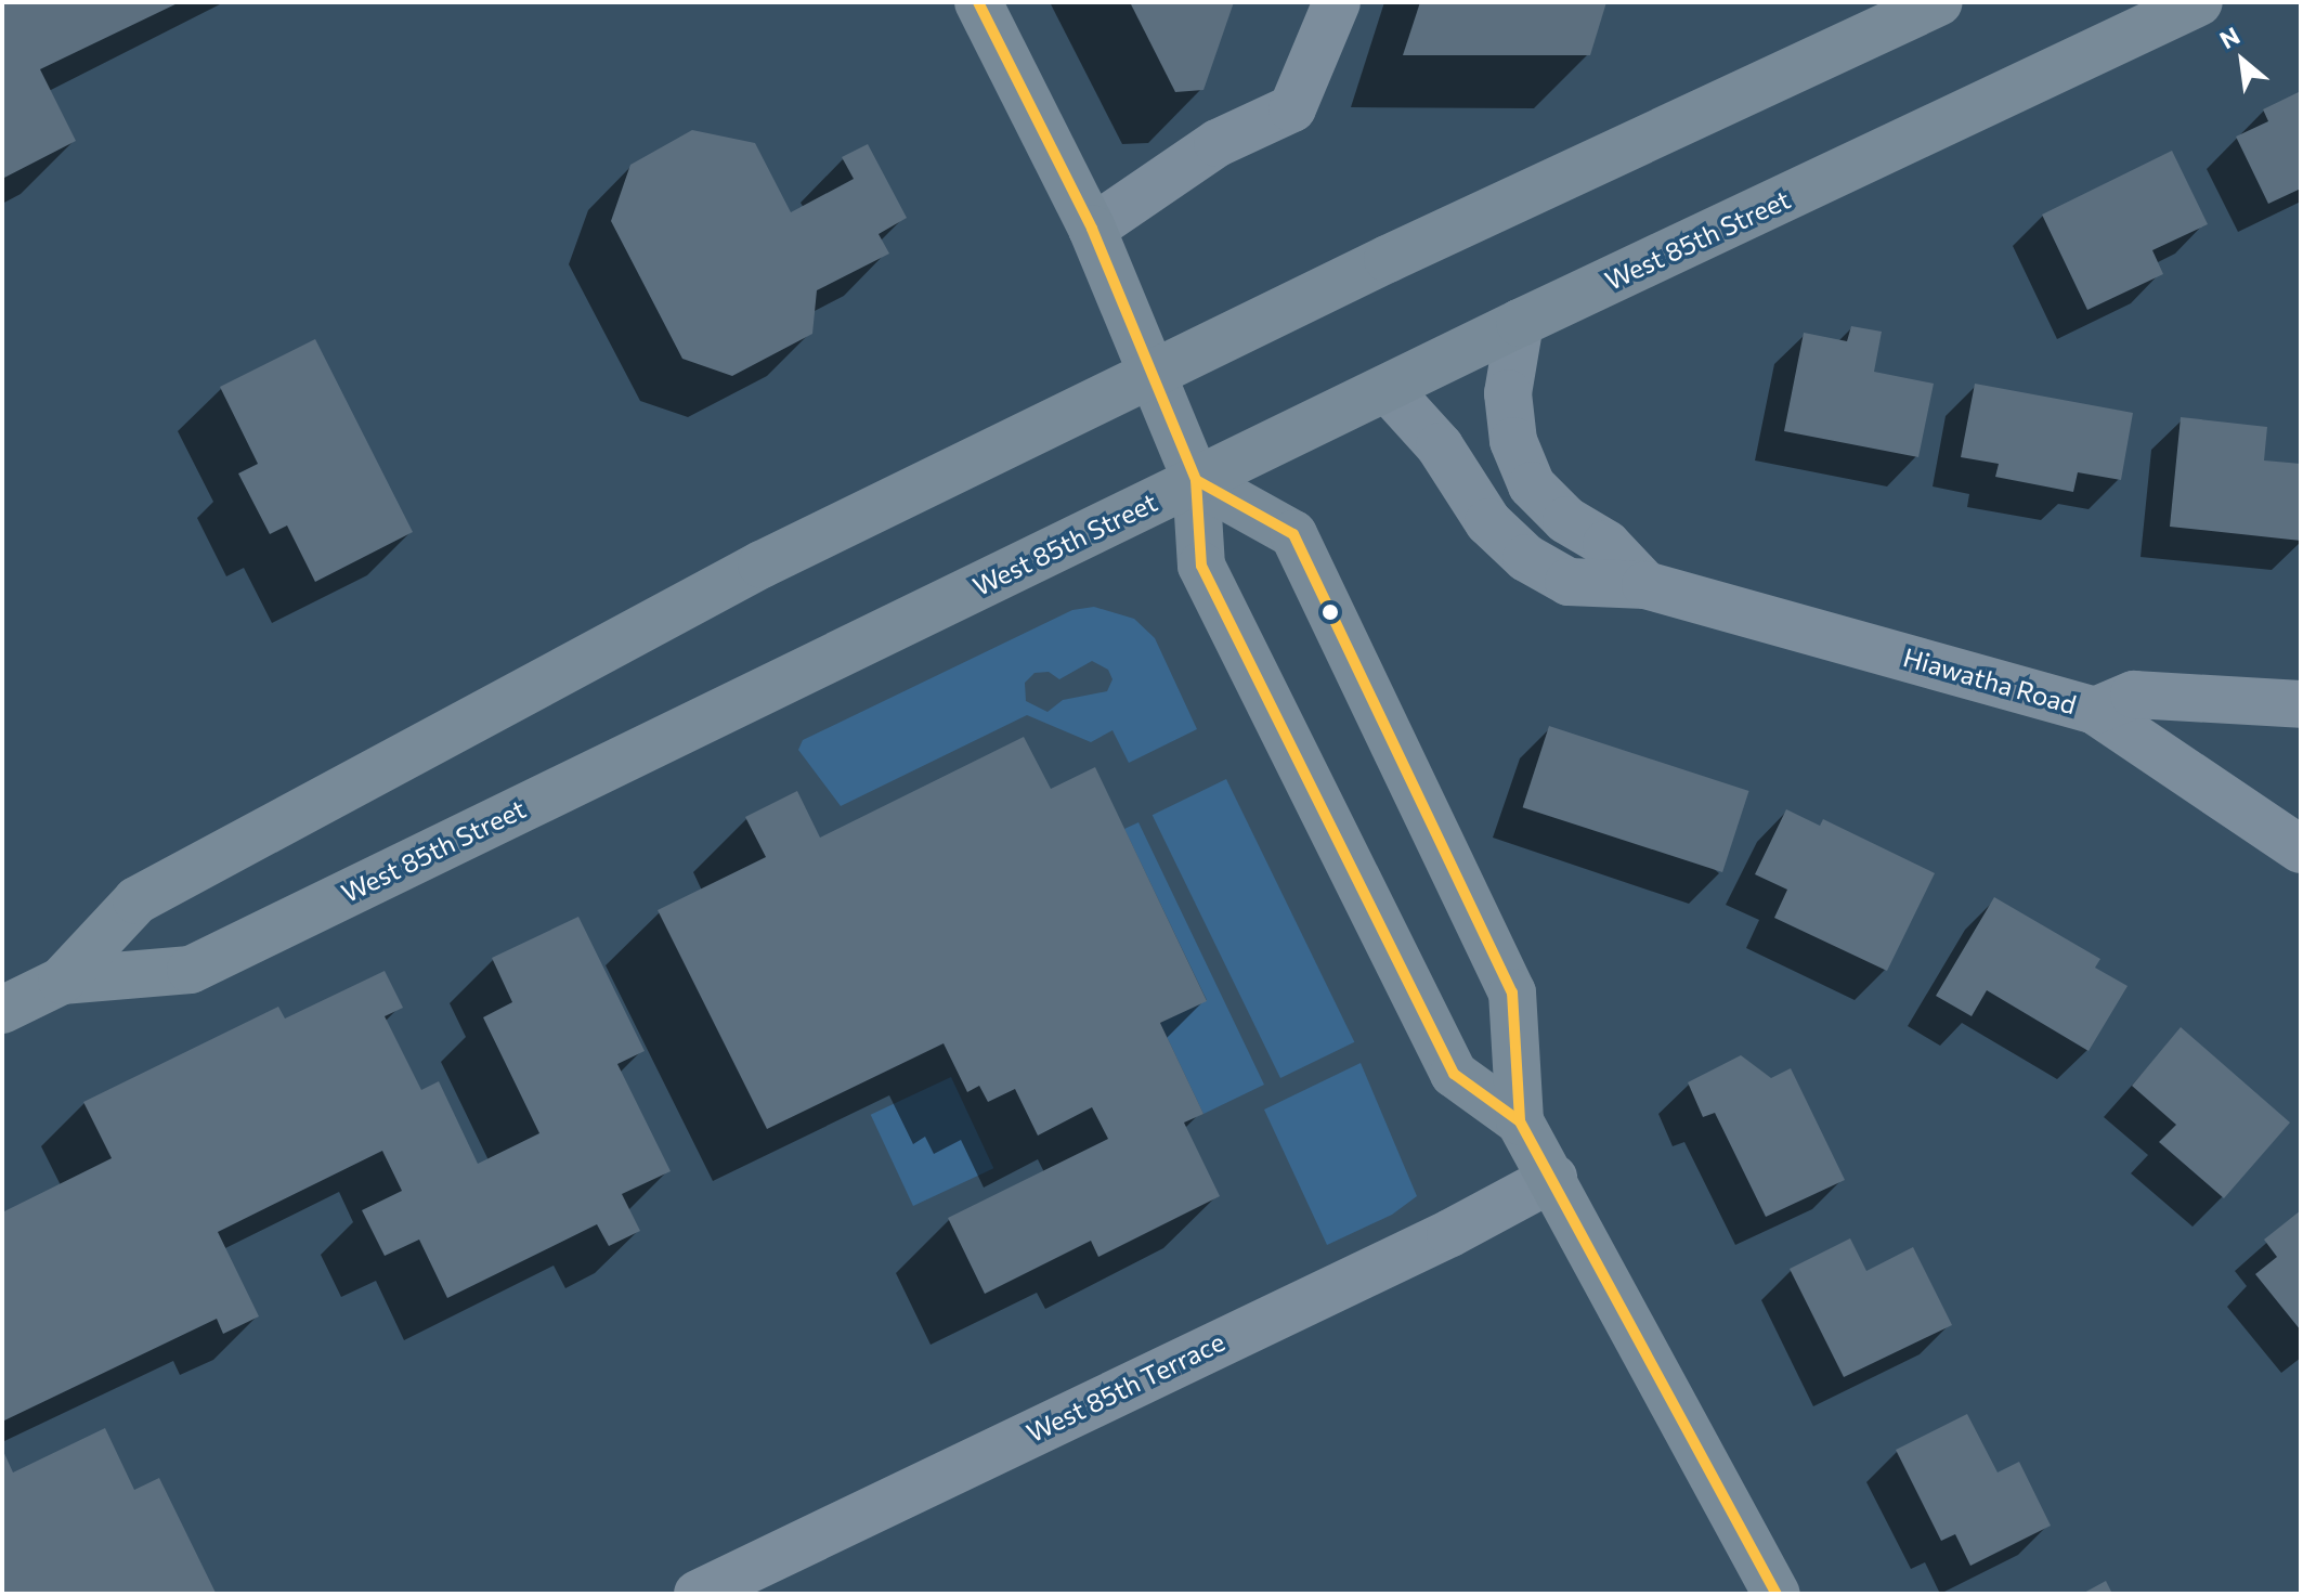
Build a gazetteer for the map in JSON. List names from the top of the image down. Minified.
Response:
{"streets":{"main road":["West 85th Street"],"street":["Hiawatha Road","West 85th Terrace"]},"crossings":[["West 85th Street","Hiawatha Road"]],"north":"top left"}
